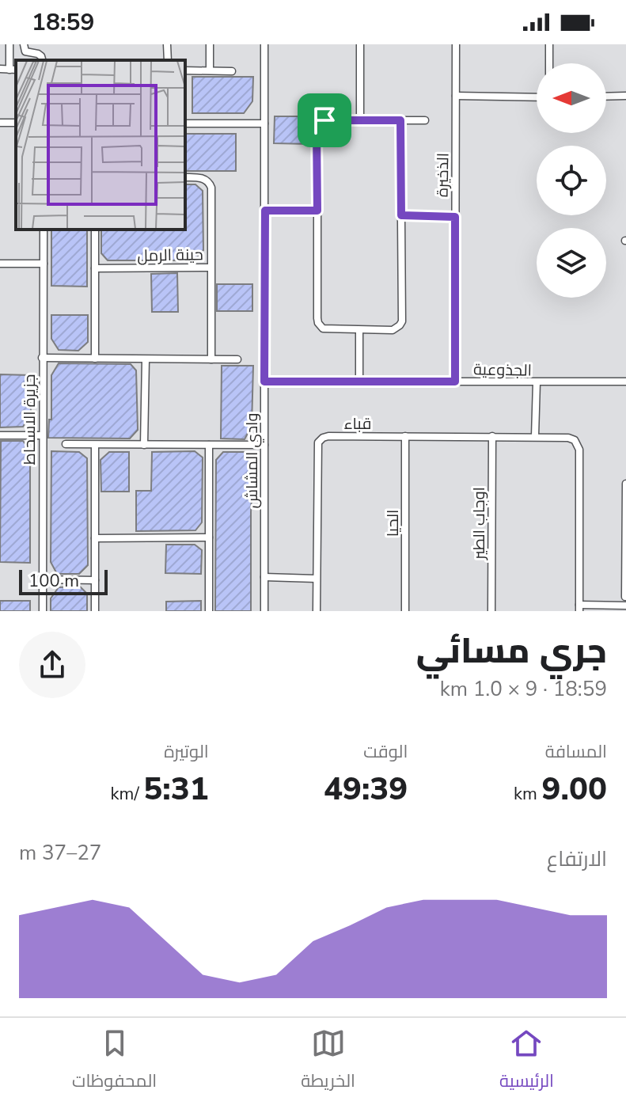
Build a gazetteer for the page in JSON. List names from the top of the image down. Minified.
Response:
{"streets":{"street":["الذخيرة","حينة الرمل","الجذوعية","جزيرة الاسحاط","قباء","وادي المشاش","الحيا","اوجاب الطير"]},"crossings":[["الذخيرة","الجذوعية"],["الجذوعية","وادي المشاش"],["قباء","الحيا"],["قباء","اوجاب الطير"]],"scale_bar":"100 m","north":"left","page":{"status":"18:59","scale":"100 m","heading":["جري مسائي","18:59 · 9 × 1.0 km"],"stats":[["المسافة","9.00 km"],["الوقت","49:39"],["الوتيرة","5:31 /km"]],"chart":["الارتفاع","27–37 m"],"tabs":["الرئيسية","الخريطة","المحفوظات"]}}
